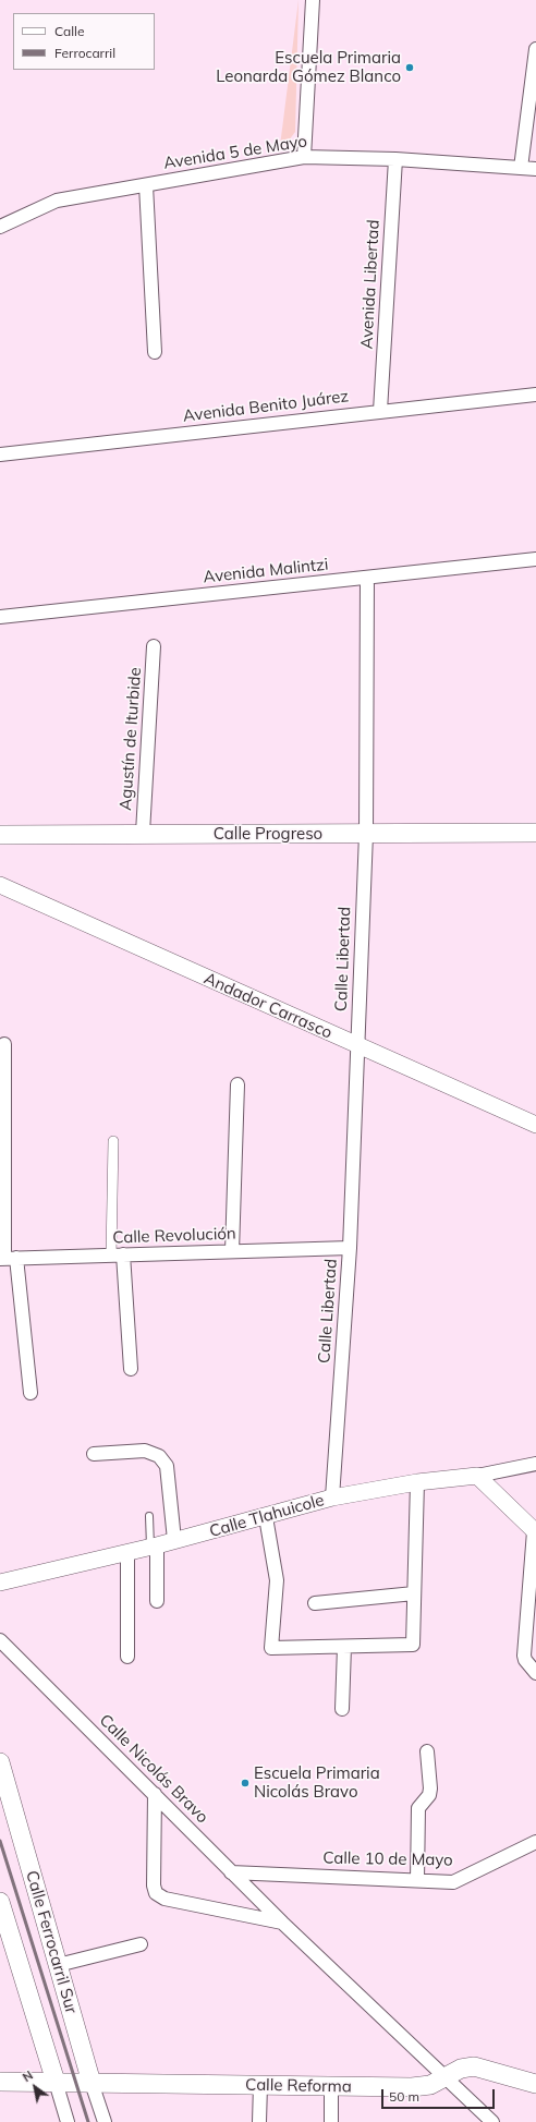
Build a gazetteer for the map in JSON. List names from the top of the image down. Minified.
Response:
{"streets":{"main road":["Calle Progreso","Calle Ferrocarril Sur","Calle Reforma"],"street":["Avenida 5 de Mayo","Avenida Libertad","Avenida Benito Juárez","Avenida Malintzi","Agustín de Iturbide","Calle Libertad","Andador Carrasco","Calle Revolución","Calle Tlahuicole","Calle Nicolás Bravo","Calle 10 de Mayo"]},"crossings":[["Avenida 5 de Mayo","Avenida Libertad"],["Avenida Libertad","Avenida Benito Juárez"],["Avenida Malintzi","Calle Libertad"],["Agustín de Iturbide","Calle Progreso"],["Calle Progreso","Calle Libertad"],["Calle Libertad","Andador Carrasco"],["Calle Libertad","Calle Revolución"],["Calle Libertad","Calle Tlahuicole"],["Calle Nicolás Bravo","Calle 10 de Mayo"],["Calle Nicolás Bravo","Calle Reforma"],["Calle Ferrocarril Sur","Calle Reforma"]],"places":["Escuela Primaria Leonarda Gómez Blanco","Escuela Primaria Nicolás Bravo"],"legend":["Calle","Ferrocarril"],"scale_bar":"50 m","north":"top left"}
